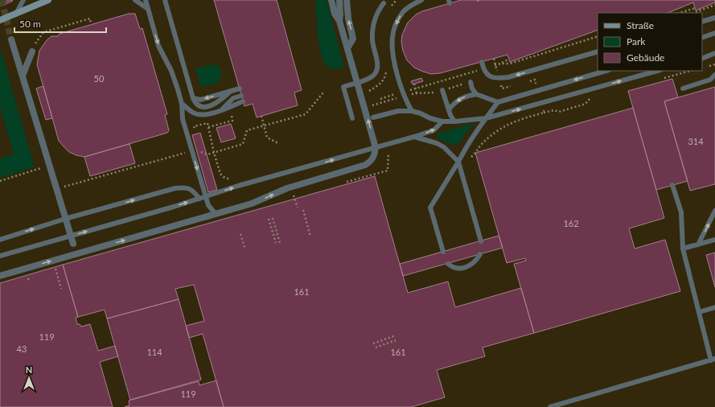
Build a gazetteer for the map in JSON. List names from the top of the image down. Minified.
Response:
{"house_numbers":["50","314","162","161","119","43","114","161","119"],"legend":["Straße","Park","Gebäude"],"scale_bar":"50 m","north":"top"}
